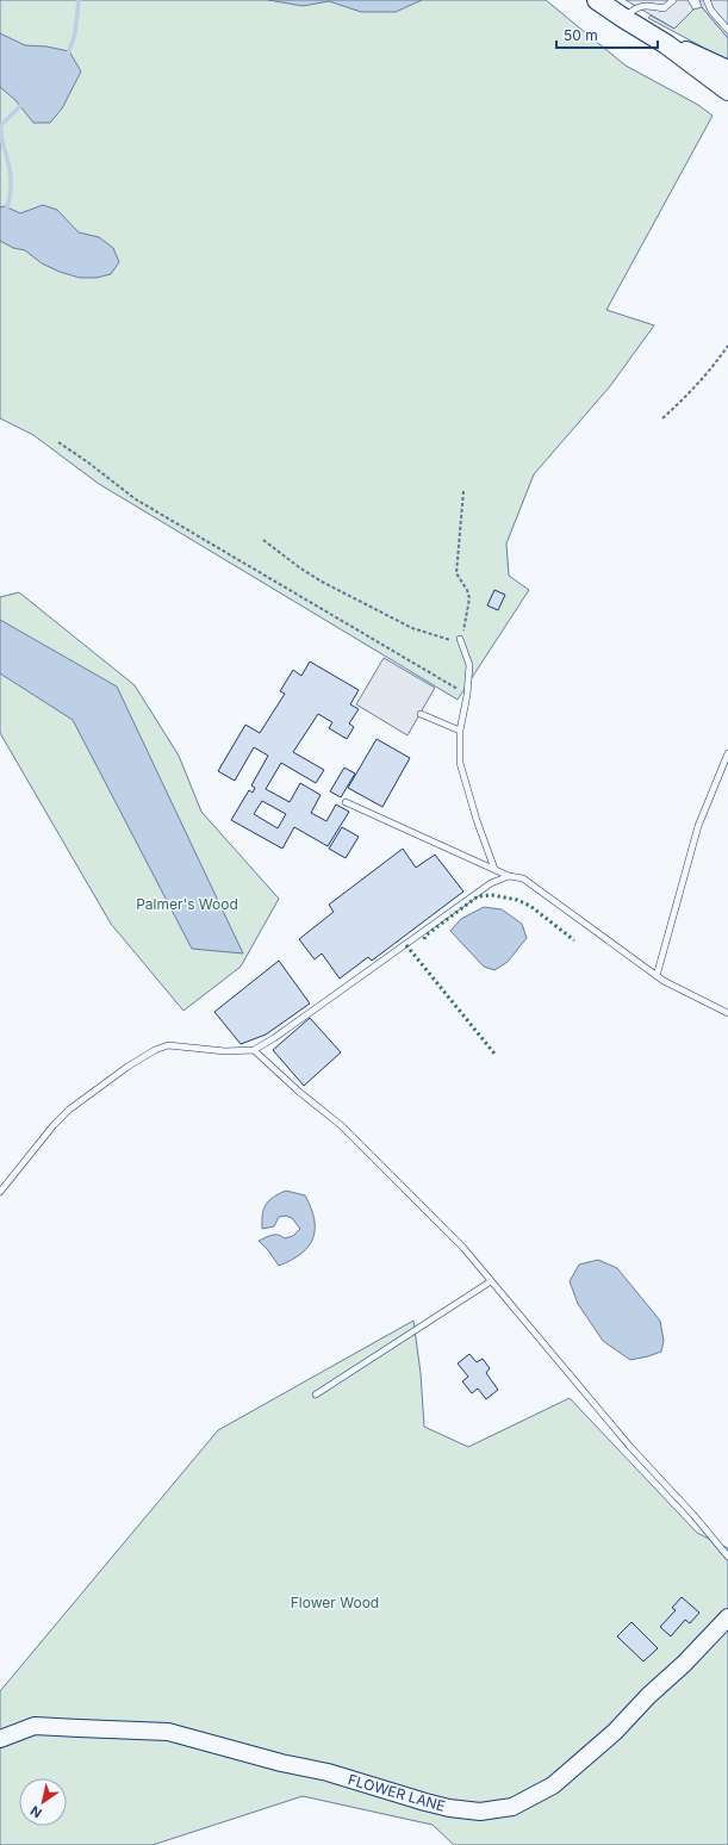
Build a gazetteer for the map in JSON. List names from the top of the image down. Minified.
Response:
{"streets":{"street":["FLOWER LANE"]},"parks":["Palmer's Wood","Flower Wood"],"scale_bar":"50 m","north":"bottom left"}
